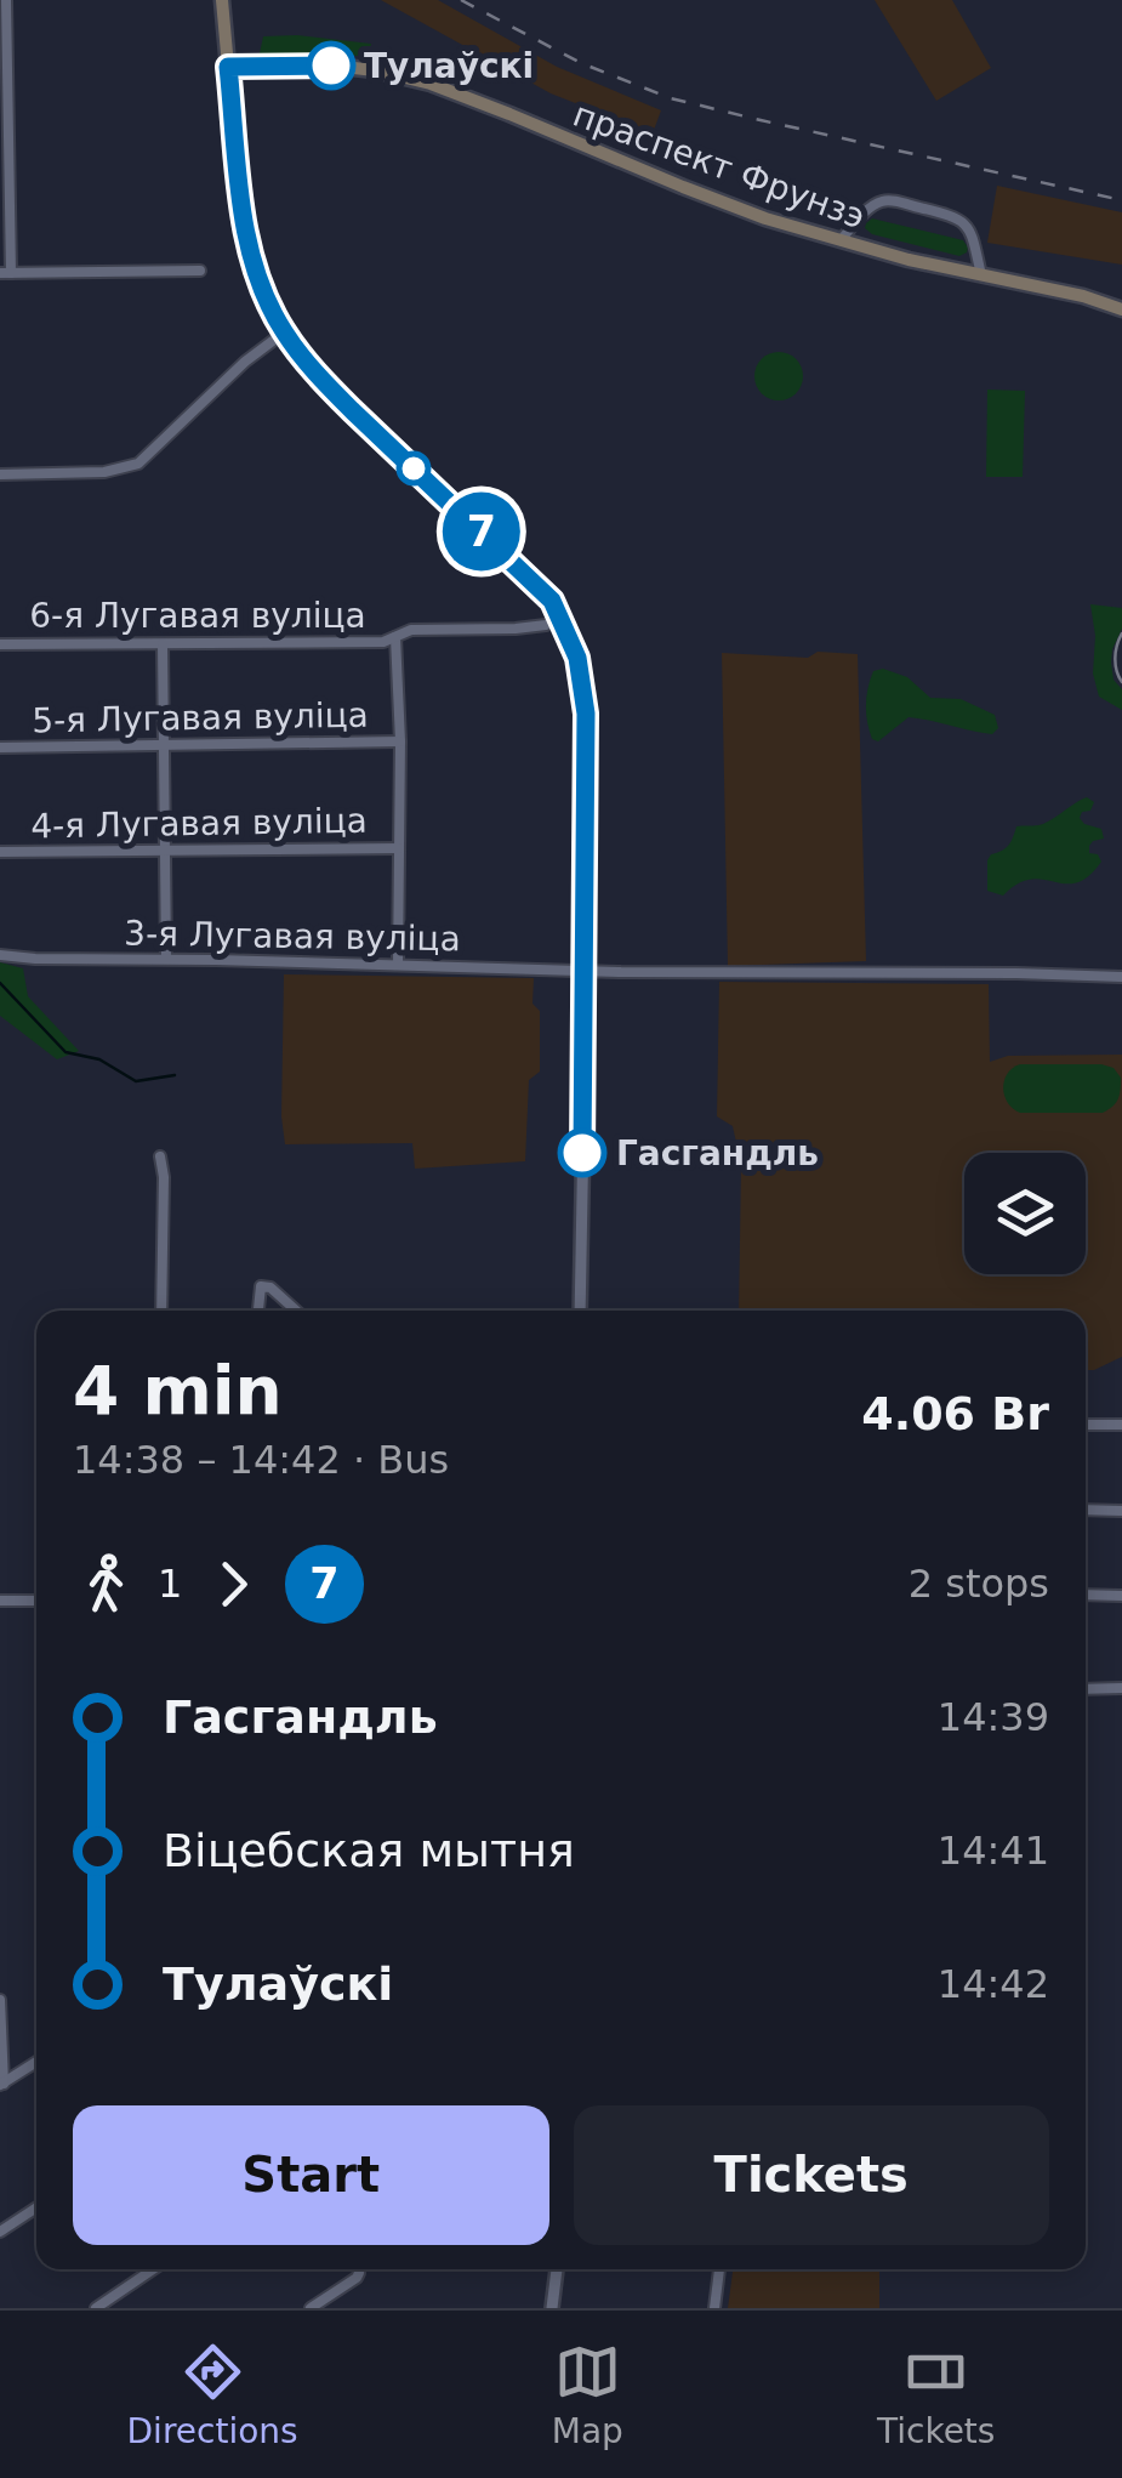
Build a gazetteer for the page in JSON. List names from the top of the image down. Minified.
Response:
{"streets":{"main road":["праспект Фрунзэ"],"street":["6-я Лугавая вуліца","5-я Лугавая вуліца","4-я Лугавая вуліца","3-я Лугавая вуліца"]},"places":["Тулаўскі","Гасгандль"],"lines":["bus line 7"],"page":{"on_map":"7","heading":["4 min","14:38 – 14:42 · Bus","4.06 Br"],"legs":["1","7","2 stops"],"list":[{"name":"Гасгандль","value":"14:39"},{"name":"Віцебская мытня","value":"14:41"},{"name":"Тулаўскі","value":"14:42"}],"buttons":["Start","Tickets"],"tabs":["Directions","Map","Tickets"]}}
